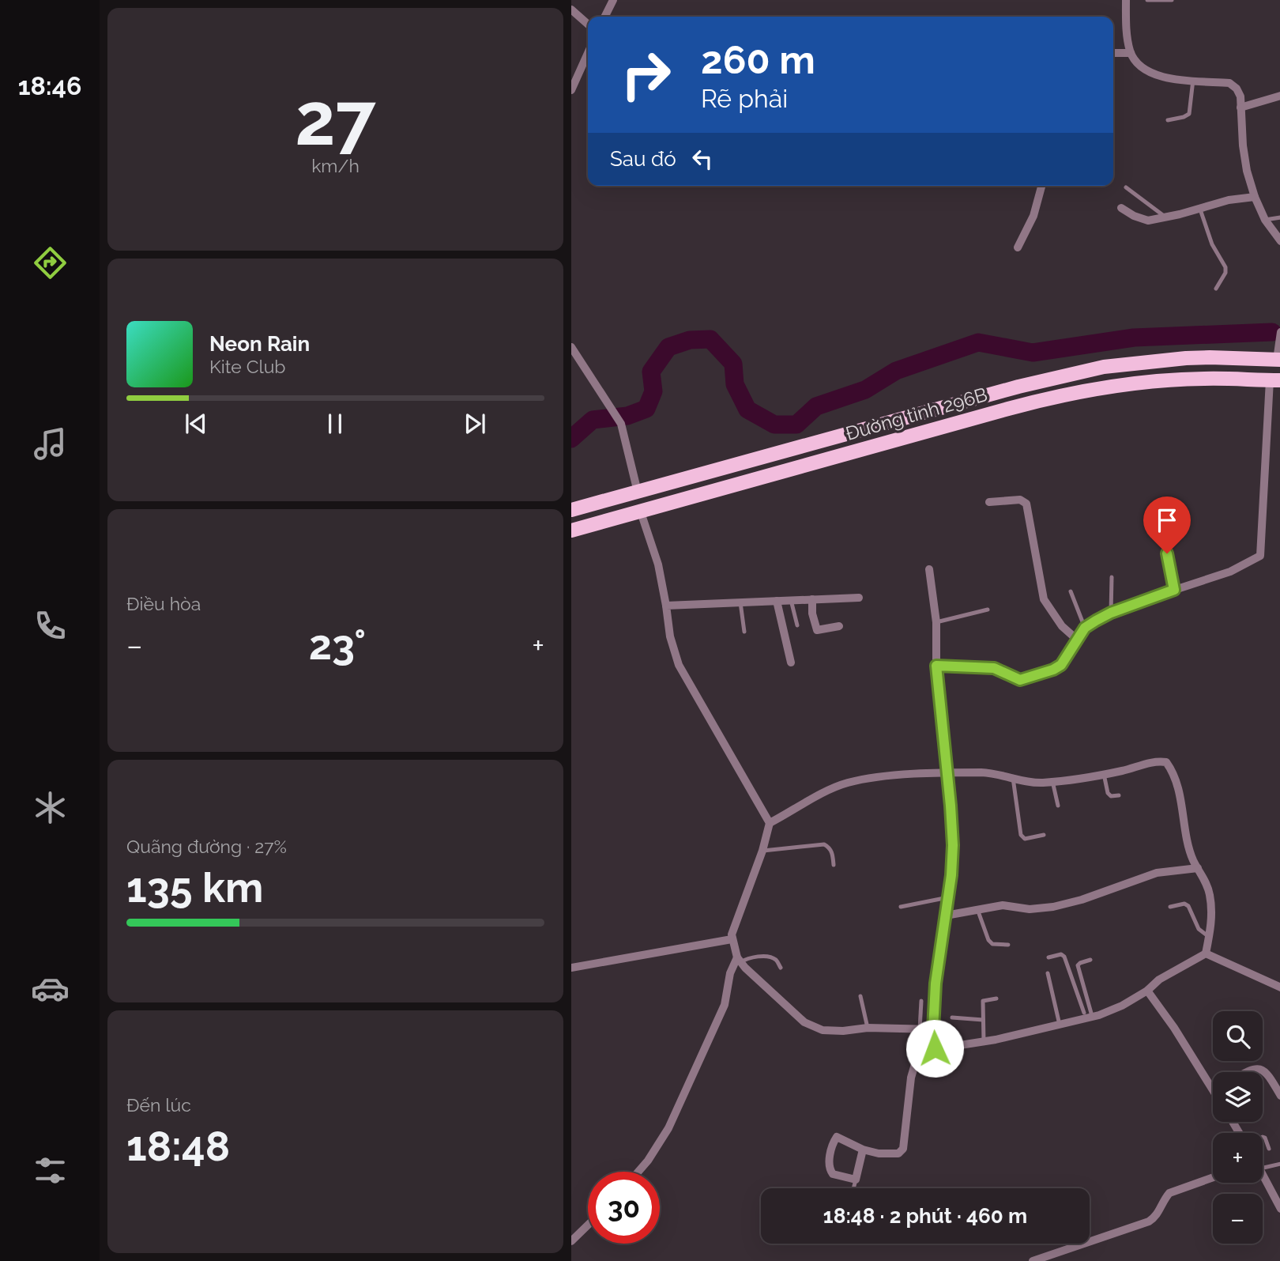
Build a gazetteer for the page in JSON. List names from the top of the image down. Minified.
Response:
{"streets":{"main road":["Đường tỉnh 296B"]},"page":{"tabs":"18:46","tile":[["27","km/h"],"Điều hòa",["Quãng đường · 27%","135 km"],["Đến lúc","18:48"]],"turn":["260 m","Rẽ phải"],"then":"Sau đó","song":["Neon Rain","Kite Club"],"heat":["−","23°","+"],"map_buttons":["+","−"],"limit":"30","trip":"18:48 · 2 phút · 460 m"}}
